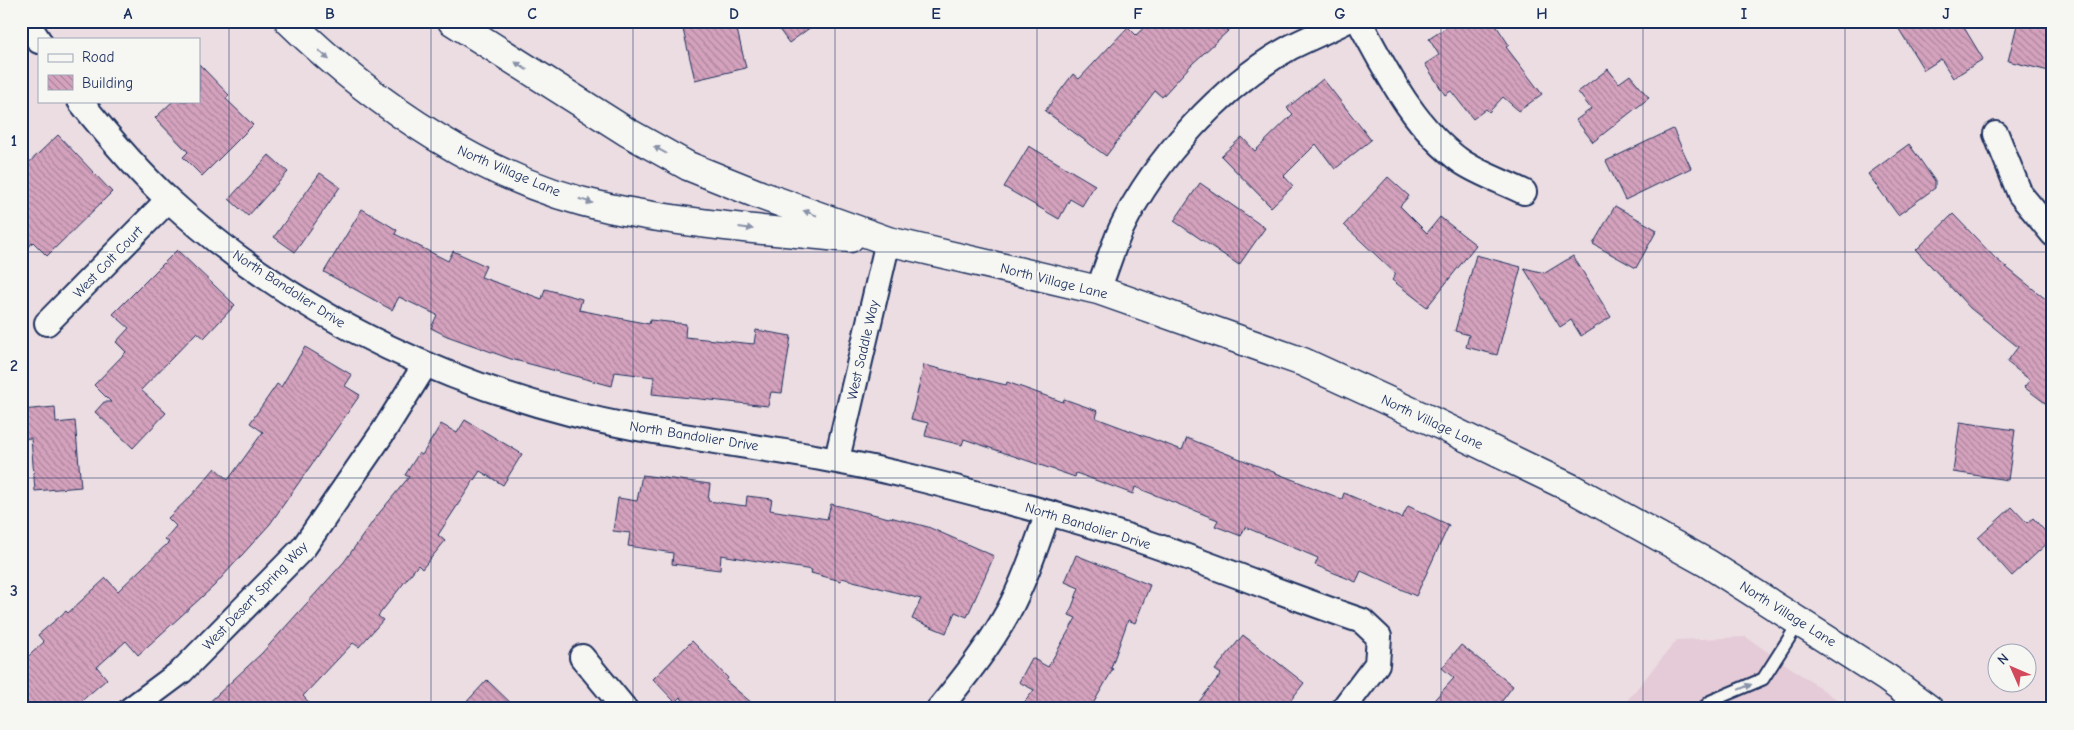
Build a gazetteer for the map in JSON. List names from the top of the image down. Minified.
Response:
{"streets":{"street":["North Village Lane","West Colt Court","North Bandolier Drive","West Saddle Way","West Desert Spring Way"]},"crossings":[["North Village Lane","West Saddle Way"],["West Colt Court","North Bandolier Drive"],["North Bandolier Drive","West Saddle Way"],["North Bandolier Drive","West Desert Spring Way"]],"legend":["Road","Building"],"north":"top left","grid":{"columns":["A","B","C","D","E","F","G","H","I","J"],"rows":["1","2","3"]}}
